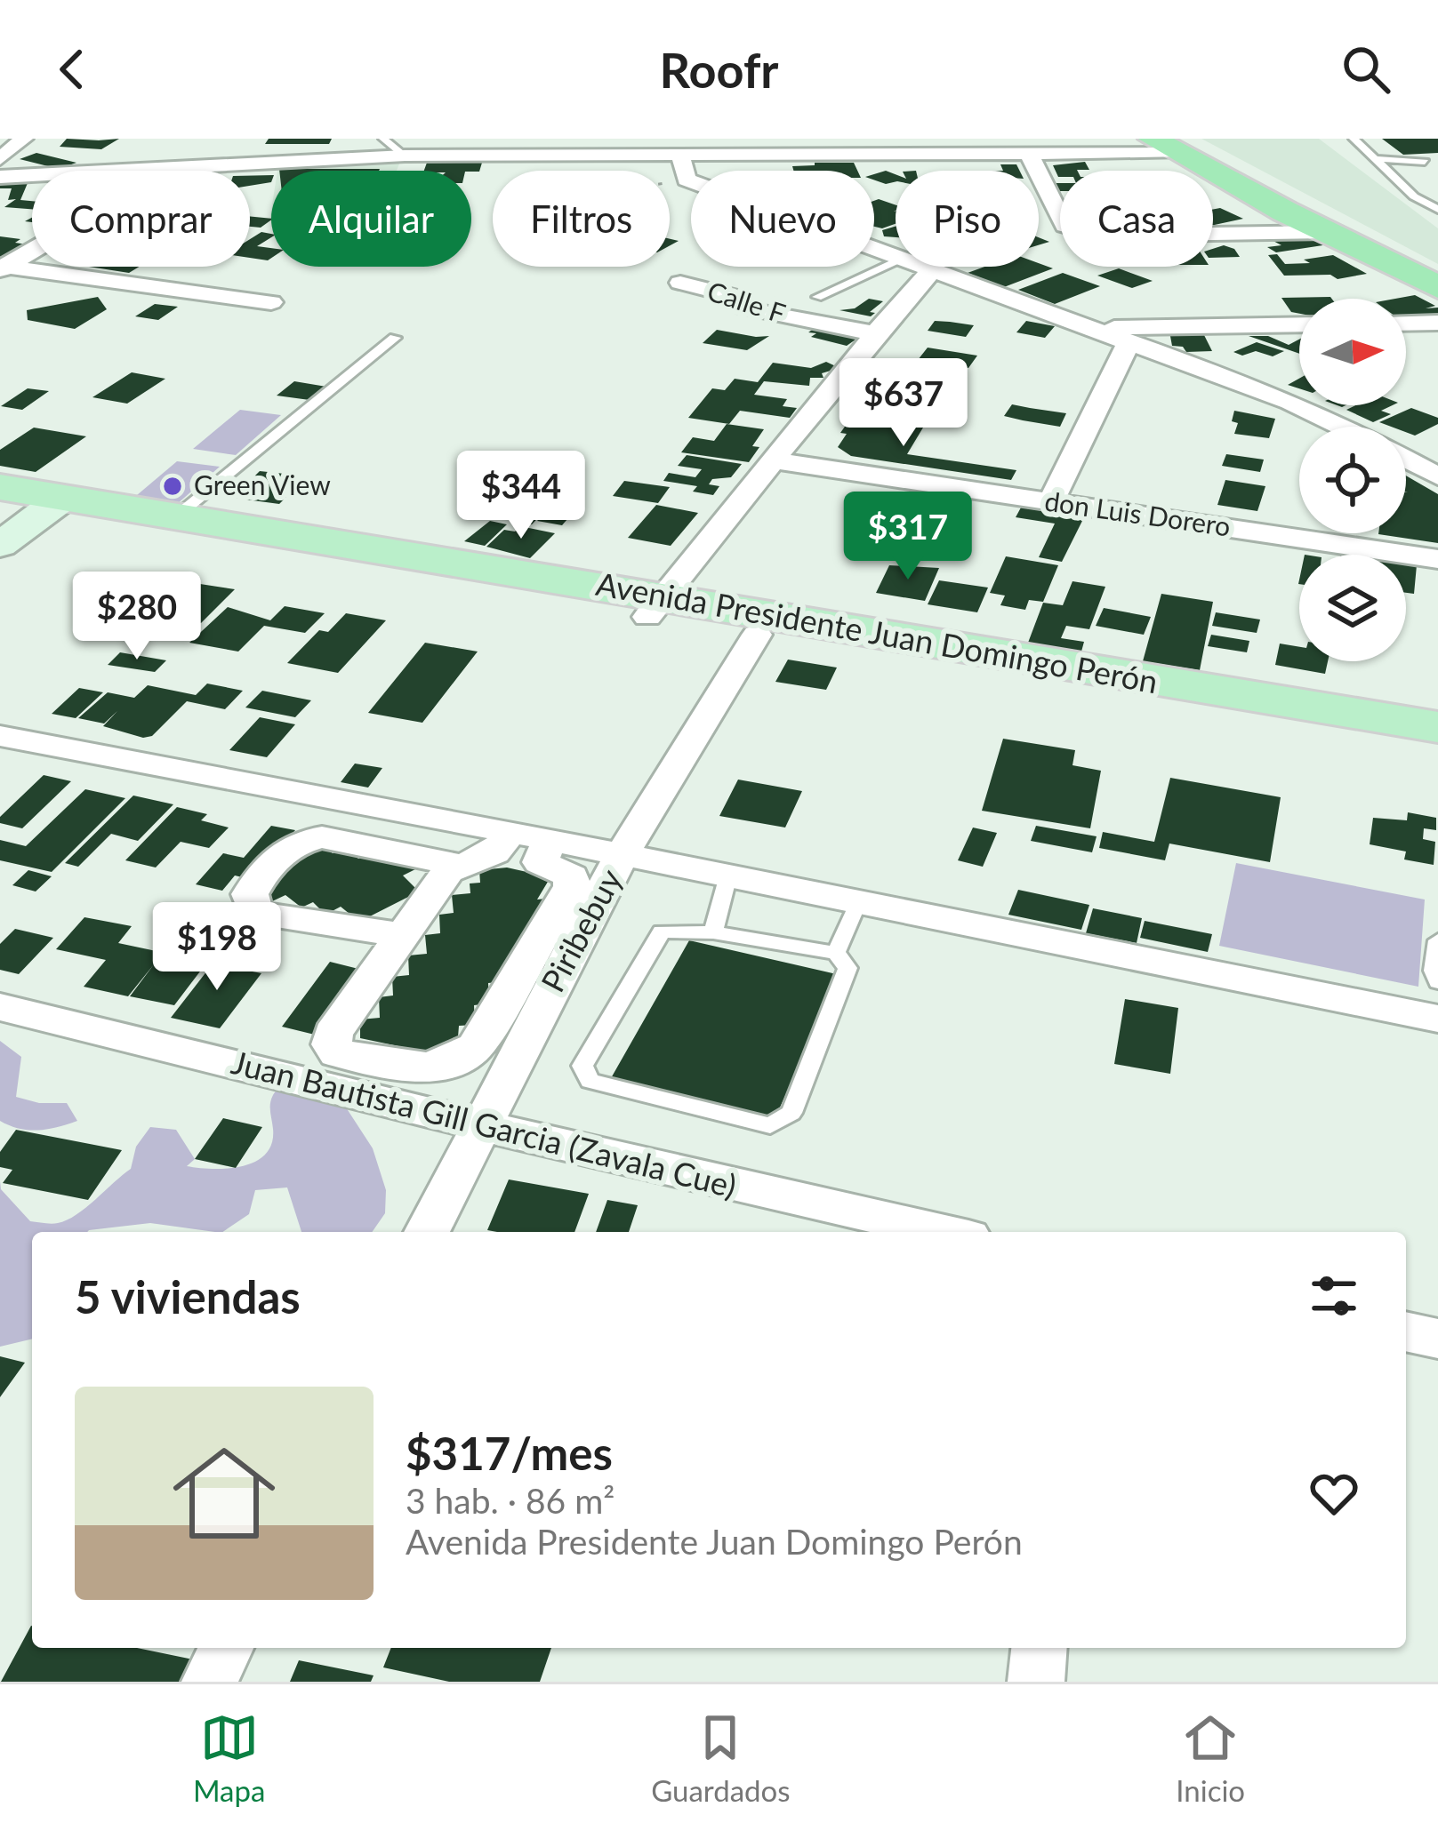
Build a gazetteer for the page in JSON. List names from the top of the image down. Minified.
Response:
{"streets":{"main road":["Avenida Presidente Juan Domingo Perón"],"street":["Calle F","don Luis Dorero","Piribebuy","Juan Bautista Gill Garcia (Zavala Cue)"]},"crossings":[["Avenida Presidente Juan Domingo Perón","Piribebuy"],["Piribebuy","Juan Bautista Gill Garcia (Zavala Cue)"]],"places":["Green View"],"north":"right","page":{"header":"Roofr","chip":["Comprar","Alquilar","Filtros","Nuevo","Piso","Casa"],"price":["$637","$344","$317","$280","$198"],"heading":"5 viviendas","list":[{"name":"$317/mes","note":"3 hab. · 86 m² · Avenida Presidente Juan Domingo Perón"}],"tabs":["Mapa","Guardados","Inicio"]}}
